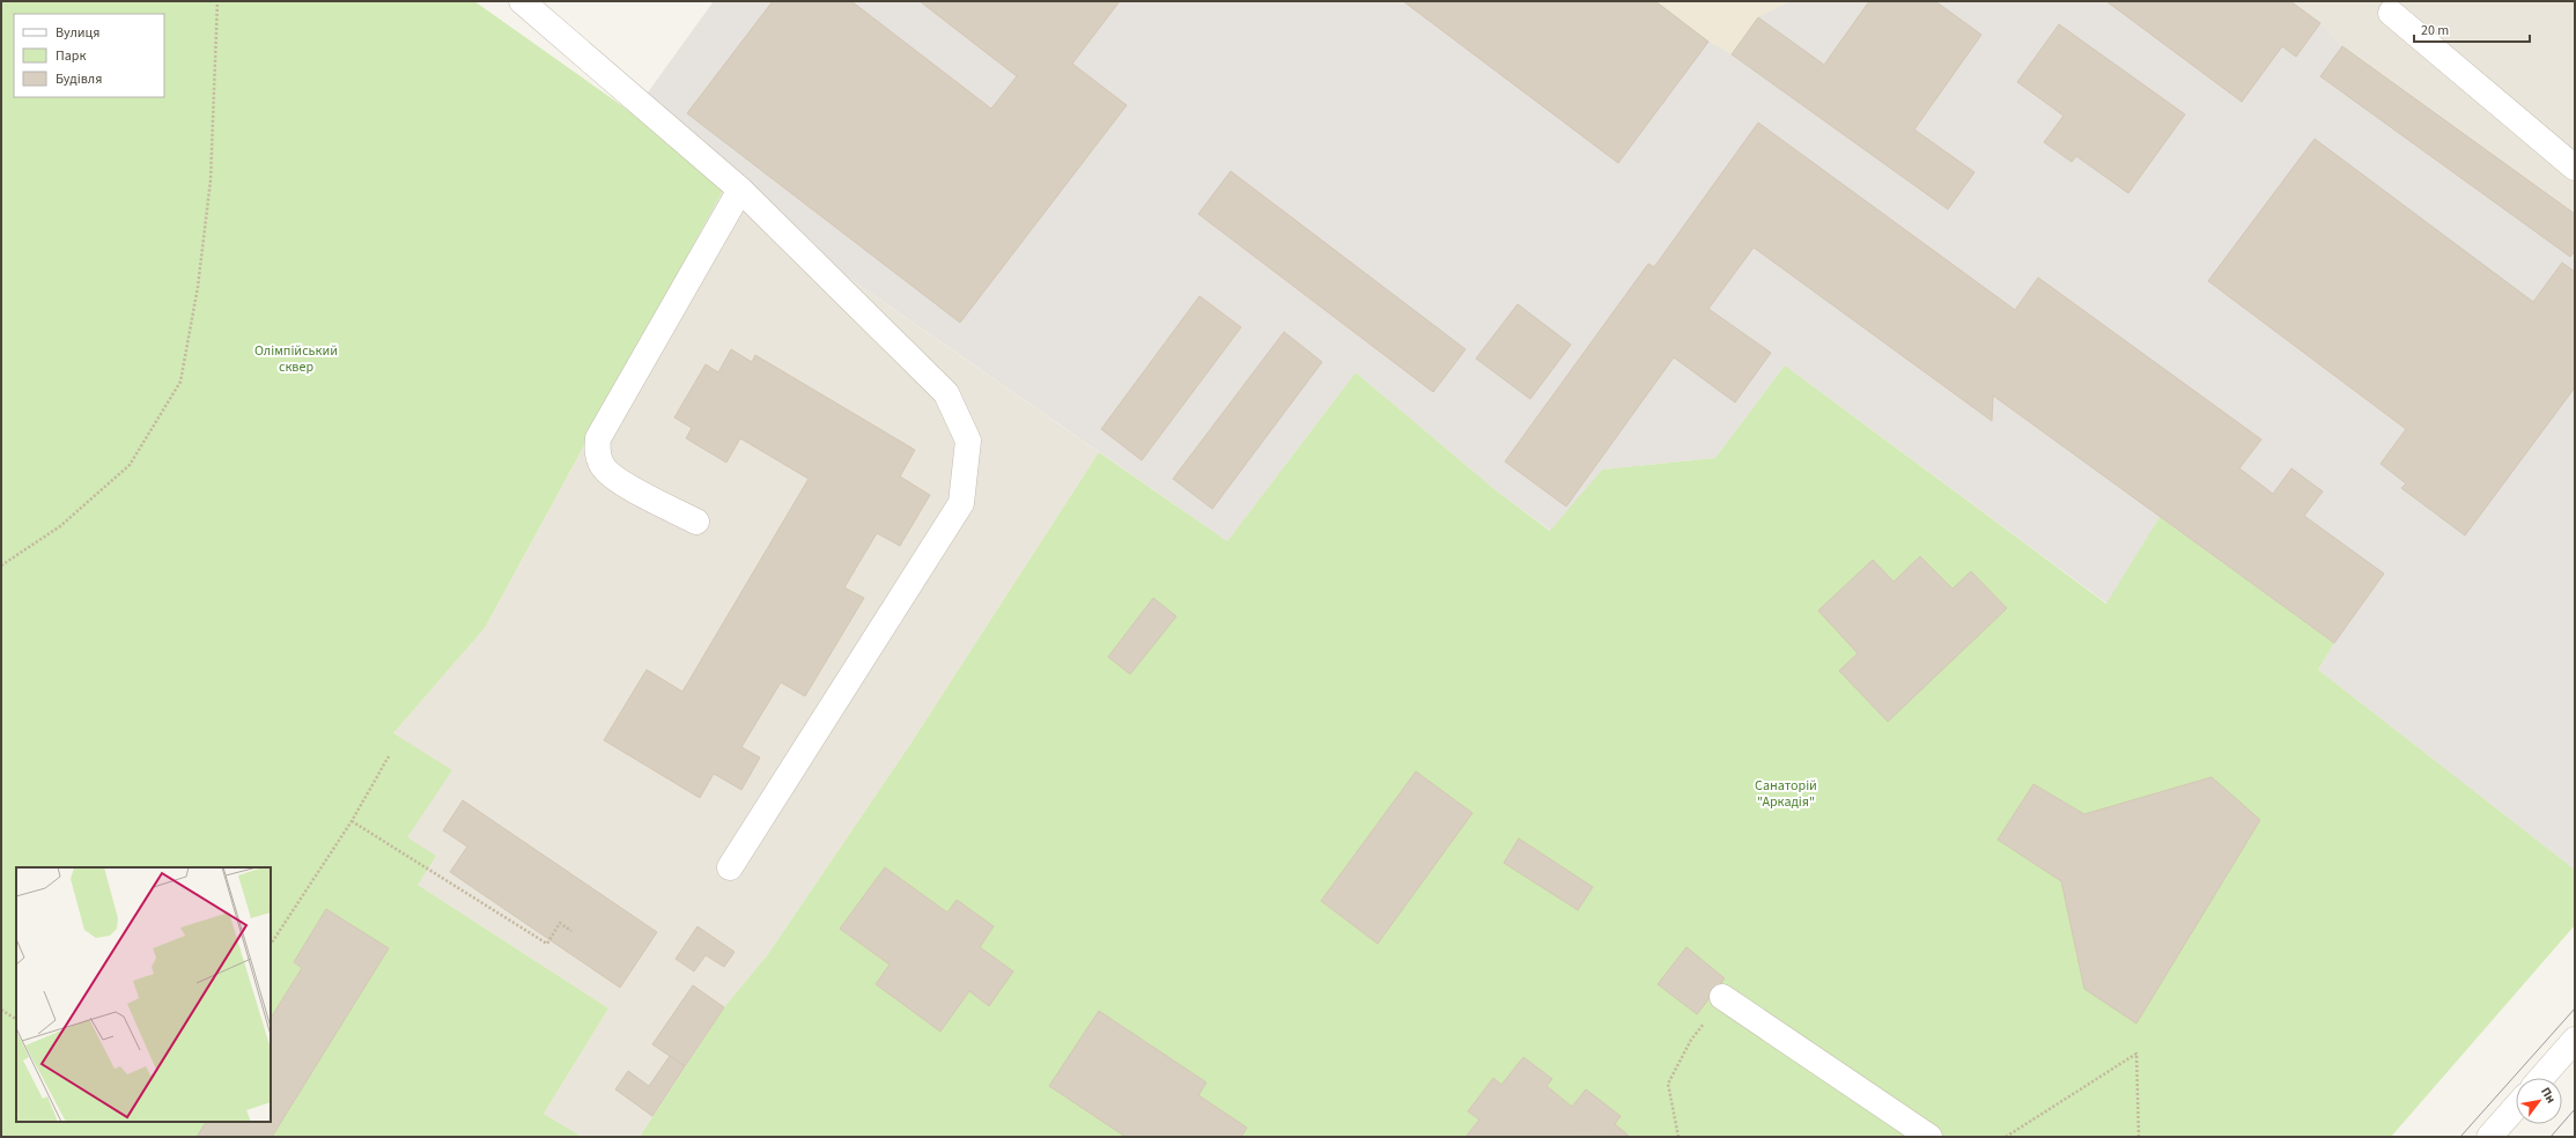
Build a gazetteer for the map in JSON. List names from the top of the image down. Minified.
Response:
{"parks":["Олімпійський сквер","Санаторій \"Аркадія\""],"legend":["Вулиця","Парк","Будівля"],"scale_bar":"20 m","north":"top right"}
